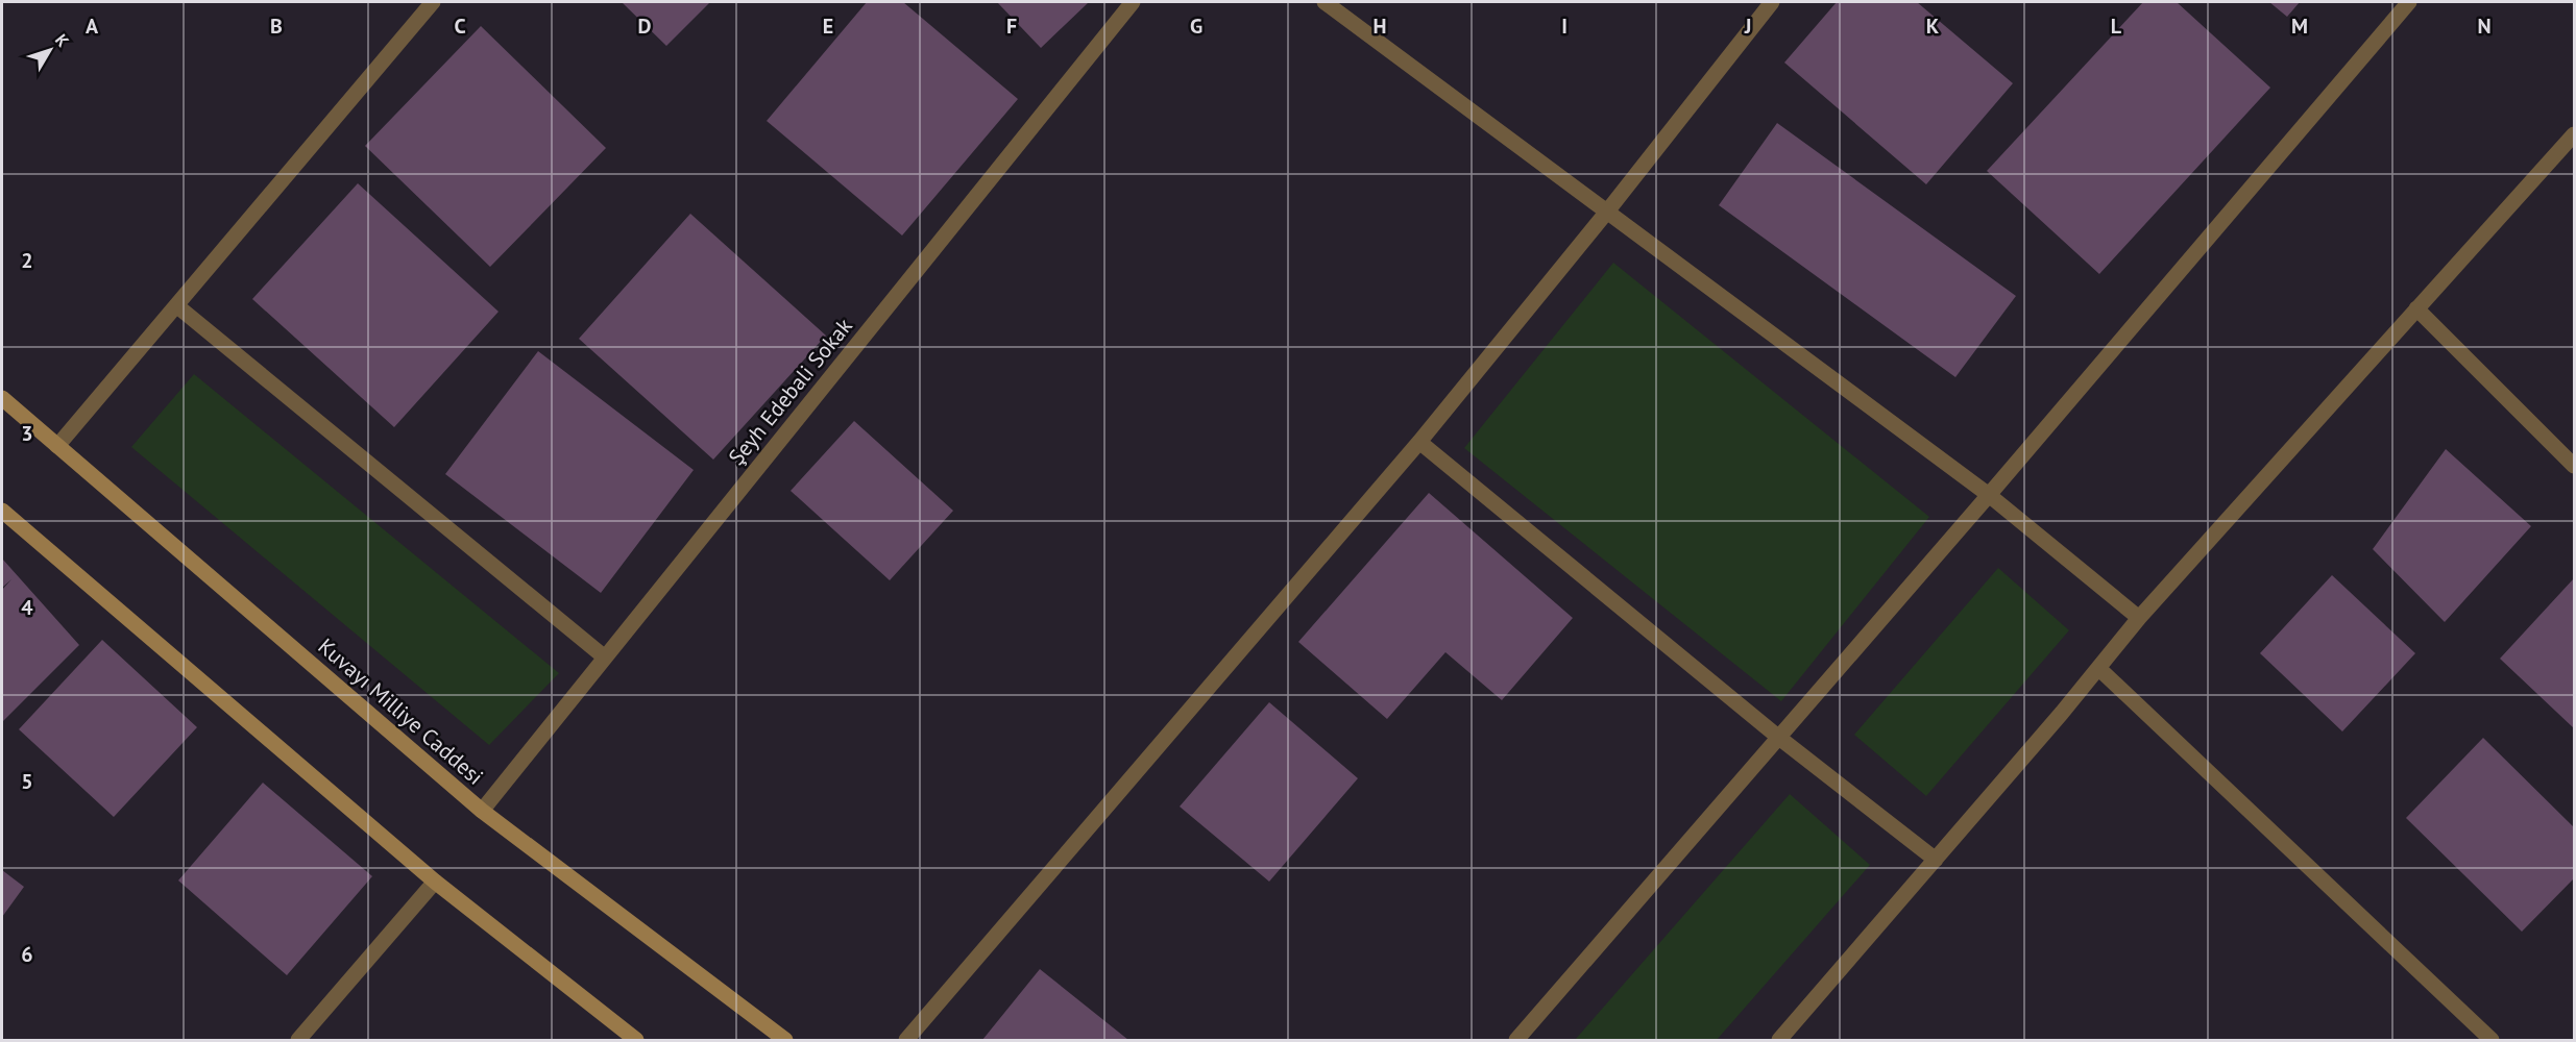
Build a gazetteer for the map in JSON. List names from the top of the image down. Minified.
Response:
{"streets":{"main road":["Kuvayı Milliye Caddesi"],"street":["Şeyh Edebali Sokak"]},"crossings":[["Şeyh Edebali Sokak","Kuvayı Milliye Caddesi"]],"north":"top right","grid":{"columns":["A","B","C","D","E","F","G","H","I","J","K","L","M","N"],"rows":["2","3","4","5","6"]}}
